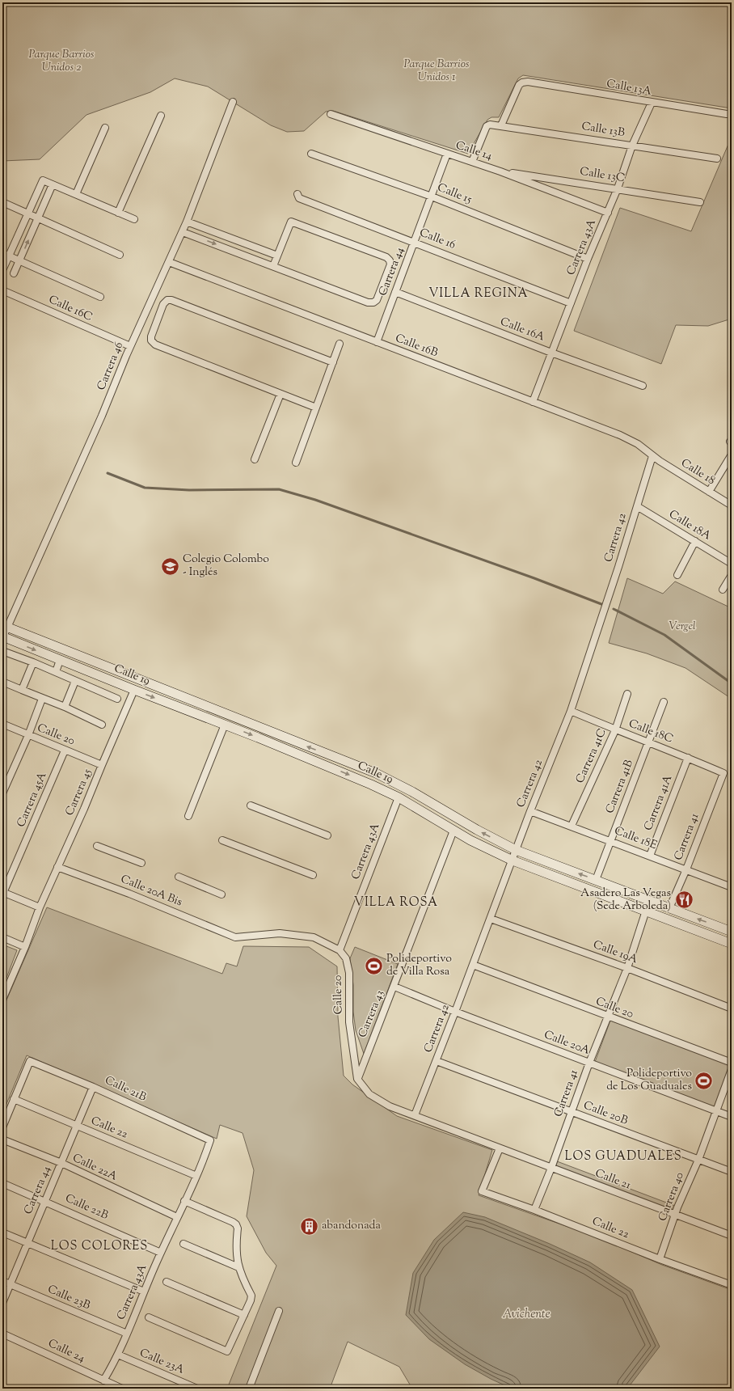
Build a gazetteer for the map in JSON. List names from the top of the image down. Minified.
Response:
{"streets":{"main road":["Calle 19"],"street":["Calle 13A","Calle 13B","Calle 14","Calle 13C","Calle 15","Calle 16","Carrera 43A","Carrera 44","Calle 16C","Calle 16A","Calle 16B","Carrera 46","Calle 18","Calle 18A","Carrera 42","Calle 18C","Calle 20","Carrera 41C","Carrera 41B","Carrera 45","Carrera 45A","Carrera 41A","Carrera 41","Calle 18E","Calle 20A Bis","Calle 19A","Carrera 43","Calle 20A","Calle 21B","Calle 20B","Calle 22","Calle 22A","Calle 21","Carrera 40","Calle 22B","Calle 23B","Calle 24","Calle 23A"]},"crossings":[["Calle 13A","Calle 13B"],["Calle 13A","Carrera 43A"],["Calle 13B","Calle 14"],["Calle 13B","Carrera 43A"],["Calle 14","Calle 13C"],["Calle 14","Carrera 43A"],["Calle 14","Carrera 44"],["Calle 13C","Carrera 43A"],["Calle 15","Carrera 43A"],["Calle 15","Carrera 44"],["Calle 16","Carrera 43A"],["Calle 16","Carrera 44"],["Carrera 43A","Calle 16A"],["Carrera 43A","Calle 16B"],["Carrera 43A","Calle 19"],["Carrera 43A","Calle 20"],["Carrera 43A","Calle 20A Bis"],["Carrera 43A","Calle 21B"],["Carrera 43A","Calle 22"],["Carrera 43A","Calle 22A"],["Carrera 43A","Calle 22B"],["Carrera 43A","Calle 23B"],["Carrera 43A","Calle 24"],["Carrera 43A","Calle 23A"],["Carrera 44","Calle 16A"],["Carrera 44","Calle 16B"],["Carrera 44","Calle 21B"],["Carrera 44","Calle 22"],["Carrera 44","Calle 22A"],["Carrera 44","Calle 22B"],["Carrera 44","Calle 23B"],["Calle 16C","Carrera 46"],["Calle 16B","Carrera 46"],["Calle 16B","Calle 18"],["Calle 16B","Carrera 42"],["Carrera 46","Calle 19"],["Calle 18","Carrera 42"],["Calle 18A","Carrera 42"],["Carrera 42","Calle 19"],["Carrera 42","Calle 18C"],["Carrera 42","Calle 20"],["Carrera 42","Calle 18E"],["Carrera 42","Calle 19A"],["Carrera 42","Calle 20A"],["Carrera 42","Calle 20B"],["Carrera 42","Calle 21"],["Calle 19","Carrera 41B"],["Calle 19","Carrera 45"],["Calle 19","Carrera 41"],["Calle 19","Carrera 43"],["Calle 18C","Carrera 41C"],["Calle 18C","Carrera 41B"],["Calle 18C","Carrera 41A"],["Calle 18C","Carrera 41"],["Calle 20","Carrera 45"],["Calle 20","Carrera 45A"],["Calle 20","Carrera 41"],["Calle 20","Calle 20A Bis"],["Calle 20","Carrera 43"],["Carrera 41C","Calle 18E"],["Carrera 41B","Calle 18E"],["Carrera 45","Calle 20A Bis"],["Carrera 41A","Calle 18E"],["Carrera 41","Calle 18E"],["Carrera 41","Calle 19A"],["Carrera 41","Calle 20A"],["Carrera 41","Calle 20B"],["Carrera 41","Calle 22"],["Carrera 41","Calle 21"],["Carrera 43","Calle 20A"],["Calle 20A","Carrera 40"],["Calle 21B","Calle 22"],["Calle 20B","Carrera 40"],["Calle 22","Calle 21"],["Calle 22","Carrera 40"],["Calle 21","Carrera 40"]],"districts":["VILLA REGINA","VILLA ROSA","LOS GUADUALES","LOS COLORES"],"water":["Avichente"],"parks":["Parque Barrios Unidos 2","Parque Barrios Unidos 1","Vergel"],"places":{"school or university":["Colegio Colombo - Inglés"],"restaurant":["Asadero Las Vegas (Sede Arboleda)"],"sports":["Polideportivo de Villa Rosa","Polideportivo de Los Guaduales"],"building":["abandonada"]}}
